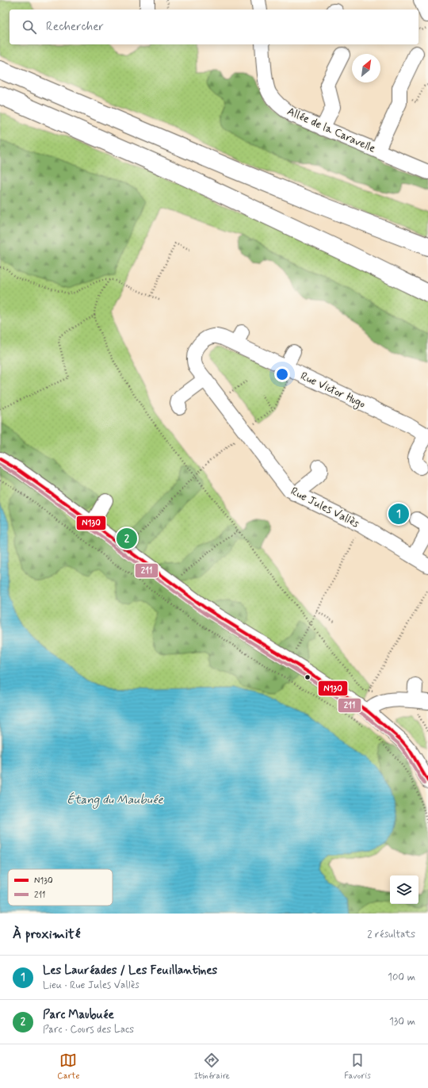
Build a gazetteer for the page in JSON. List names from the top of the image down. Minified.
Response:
{"streets":{"street":["Allée de la Caravelle","Rue Victor Hugo","Rue Jules Vallès"]},"crossings":[["Rue Victor Hugo","Rue Jules Vallès"]],"water":["Étang du Maubuée"],"lines":["transit line N130","transit line 211"],"legend":["N130","211"],"north":"top right","page":{"search":"Rechercher","pins":["1","2"],"heading":["À proximité","2 résultats"],"list":[{"mark":"1","name":"Les Lauréades / Les Feuillantines","note":"Lieu · Rue Jules Vallès","value":"100 m"},{"mark":"2","name":"Parc Maubuée","note":"Parc · Cours des Lacs","value":"130 m"}],"nav":["Carte","Itinéraire","Favoris"]}}
